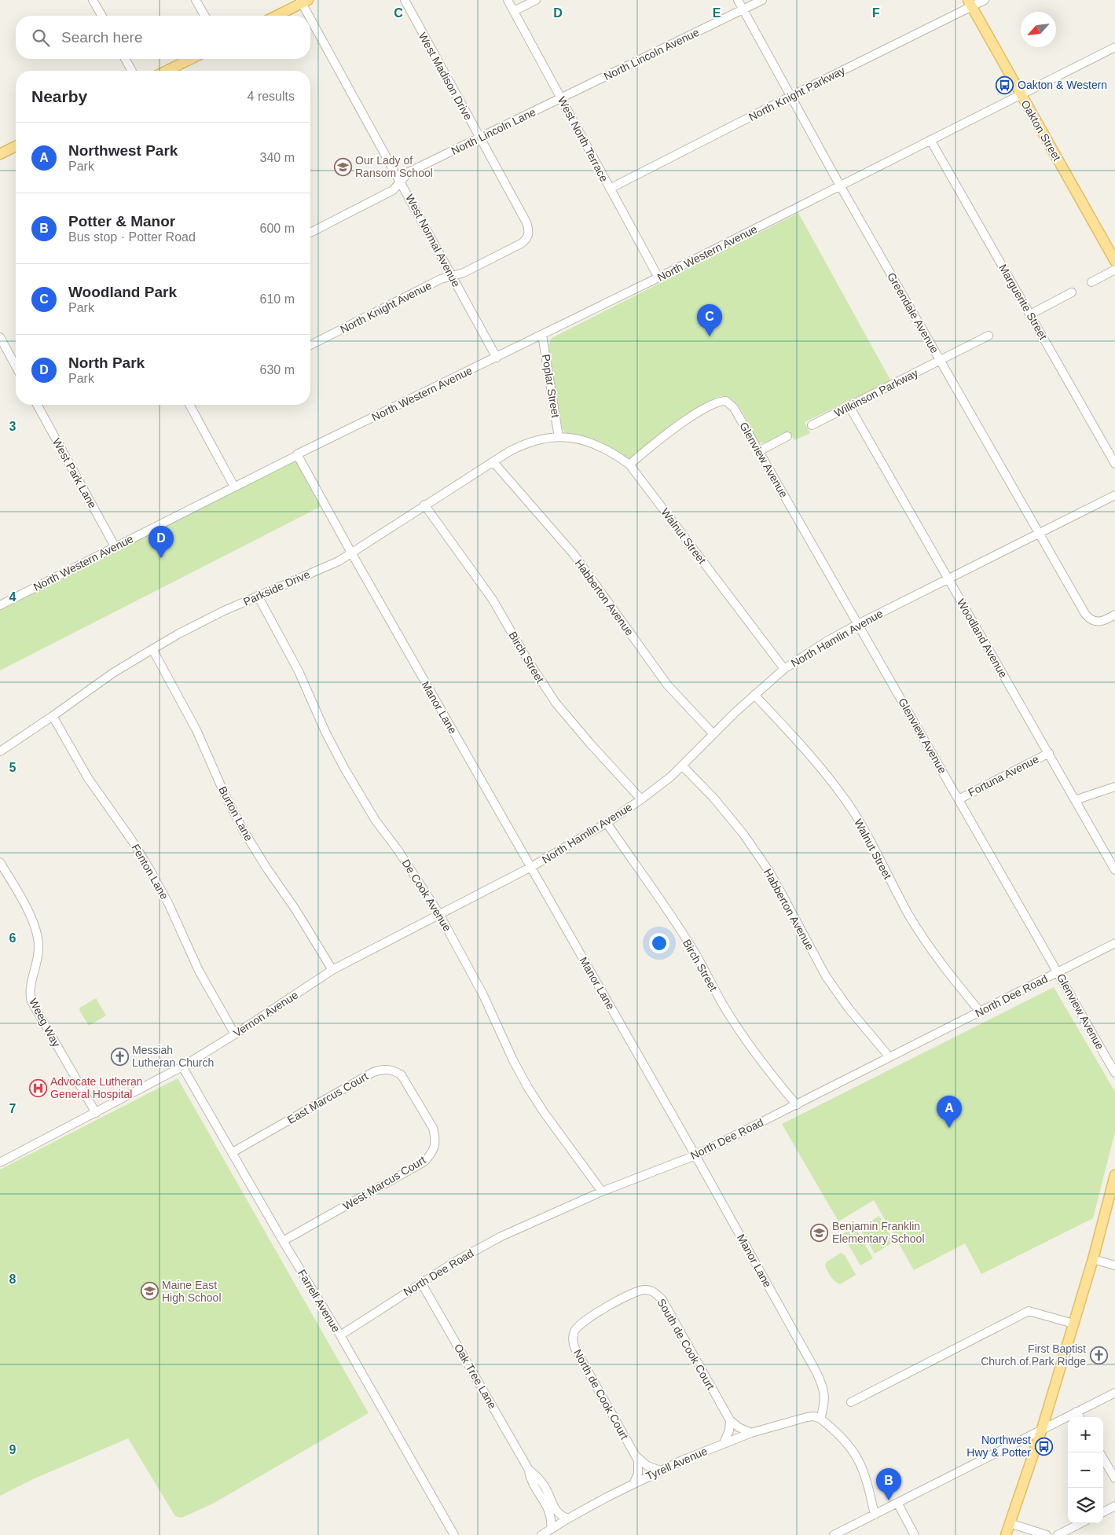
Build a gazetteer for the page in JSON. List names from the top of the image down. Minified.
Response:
{"streets":{"main road":["Oakton Street"],"street":["North Lincoln Avenue","West Madison Drive","North Knight Parkway","North Lincoln Lane","West North Terrace","West Normal Avenue","North Western Avenue","Marguerite Street","North Knight Avenue","Greendale Avenue","Poplar Street","Wilkinson Parkway","Glenview Avenue","West Park Lane","Walnut Street","Parkside Drive","Habberton Avenue","North Hamlin Avenue","Woodland Avenue","Birch Street","Manor Lane","Fortuna Avenue","Burton Lane","Fenton Lane","De Cook Avenue","North Dee Road","Vernon Avenue","Weeg Way","East Marcus Court","West Marcus Court","Farrell Avenue","South de Cook Court","Oak Tree Lane","North de Cook Court","Tyrell Avenue"]},"crossings":[["North Lincoln Avenue","North Lincoln Lane"],["North Lincoln Avenue","West North Terrace"],["North Lincoln Avenue","Greendale Avenue"],["West Madison Drive","North Lincoln Lane"],["West Madison Drive","North Knight Avenue"],["North Knight Parkway","Oakton Street"],["North Knight Parkway","West North Terrace"],["North Knight Parkway","Greendale Avenue"],["Oakton Street","North Western Avenue"],["North Lincoln Lane","West North Terrace"],["North Lincoln Lane","West Normal Avenue"],["West North Terrace","North Western Avenue"],["West Normal Avenue","North Western Avenue"],["West Normal Avenue","North Knight Avenue"],["North Western Avenue","Marguerite Street"],["North Western Avenue","Greendale Avenue"],["North Western Avenue","Poplar Street"],["North Western Avenue","West Park Lane"],["North Western Avenue","Manor Lane"],["Greendale Avenue","Wilkinson Parkway"],["Greendale Avenue","North Hamlin Avenue"],["Poplar Street","Walnut Street"],["Poplar Street","Parkside Drive"],["Wilkinson Parkway","Woodland Avenue"],["Glenview Avenue","Walnut Street"],["Glenview Avenue","North Hamlin Avenue"],["Glenview Avenue","Fortuna Avenue"],["Glenview Avenue","North Dee Road"],["Walnut Street","Parkside Drive"],["Walnut Street","North Hamlin Avenue"],["Walnut Street","North Dee Road"],["Parkside Drive","Habberton Avenue"],["Parkside Drive","Birch Street"],["Parkside Drive","Manor Lane"],["Parkside Drive","Burton Lane"],["Parkside Drive","Fenton Lane"],["Parkside Drive","De Cook Avenue"],["Habberton Avenue","North Hamlin Avenue"],["Habberton Avenue","North Dee Road"],["North Hamlin Avenue","Woodland Avenue"],["North Hamlin Avenue","Birch Street"],["North Hamlin Avenue","Manor Lane"],["North Hamlin Avenue","Vernon Avenue"],["Woodland Avenue","Fortuna Avenue"],["Birch Street","North Dee Road"],["Manor Lane","North Dee Road"],["Manor Lane","Vernon Avenue"],["Manor Lane","Tyrell Avenue"],["Burton Lane","Vernon Avenue"],["Fenton Lane","Vernon Avenue"],["De Cook Avenue","North Dee Road"],["De Cook Avenue","Vernon Avenue"],["North Dee Road","Farrell Avenue"],["North Dee Road","Oak Tree Lane"],["Vernon Avenue","Weeg Way"],["Vernon Avenue","Farrell Avenue"],["East Marcus Court","West Marcus Court"],["East Marcus Court","Farrell Avenue"],["West Marcus Court","Farrell Avenue"],["South de Cook Court","North de Cook Court"],["South de Cook Court","Tyrell Avenue"],["Oak Tree Lane","Tyrell Avenue"],["North de Cook Court","Tyrell Avenue"]],"places":{"bus stop":["Oakton & Western","Northwest Hwy & Potter"],"school or university":["Our Lady of Ransom School","Benjamin Franklin Elementary School","Maine East High School"],"church":["Messiah Lutheran Church","First Baptist Church of Park Ridge"],"hospital":["Advocate Lutheran General Hospital"]},"north":"bottom left","page":{"search":"Search here","heading":["Nearby","4 results"],"list":[{"mark":"A","name":"Northwest Park","note":"Park","value":"340 m"},{"mark":"B","name":"Potter & Manor","note":"Bus stop · Potter Road","value":"600 m"},{"mark":"C","name":"Woodland Park","note":"Park","value":"610 m"},{"mark":"D","name":"North Park","note":"Park","value":"630 m"}],"pins":["C","D","A","B"],"map_buttons":["+","−"]},"grid":{"columns":["C","D","E","F"],"rows":["3","4","5","6","7","8","9"]}}
